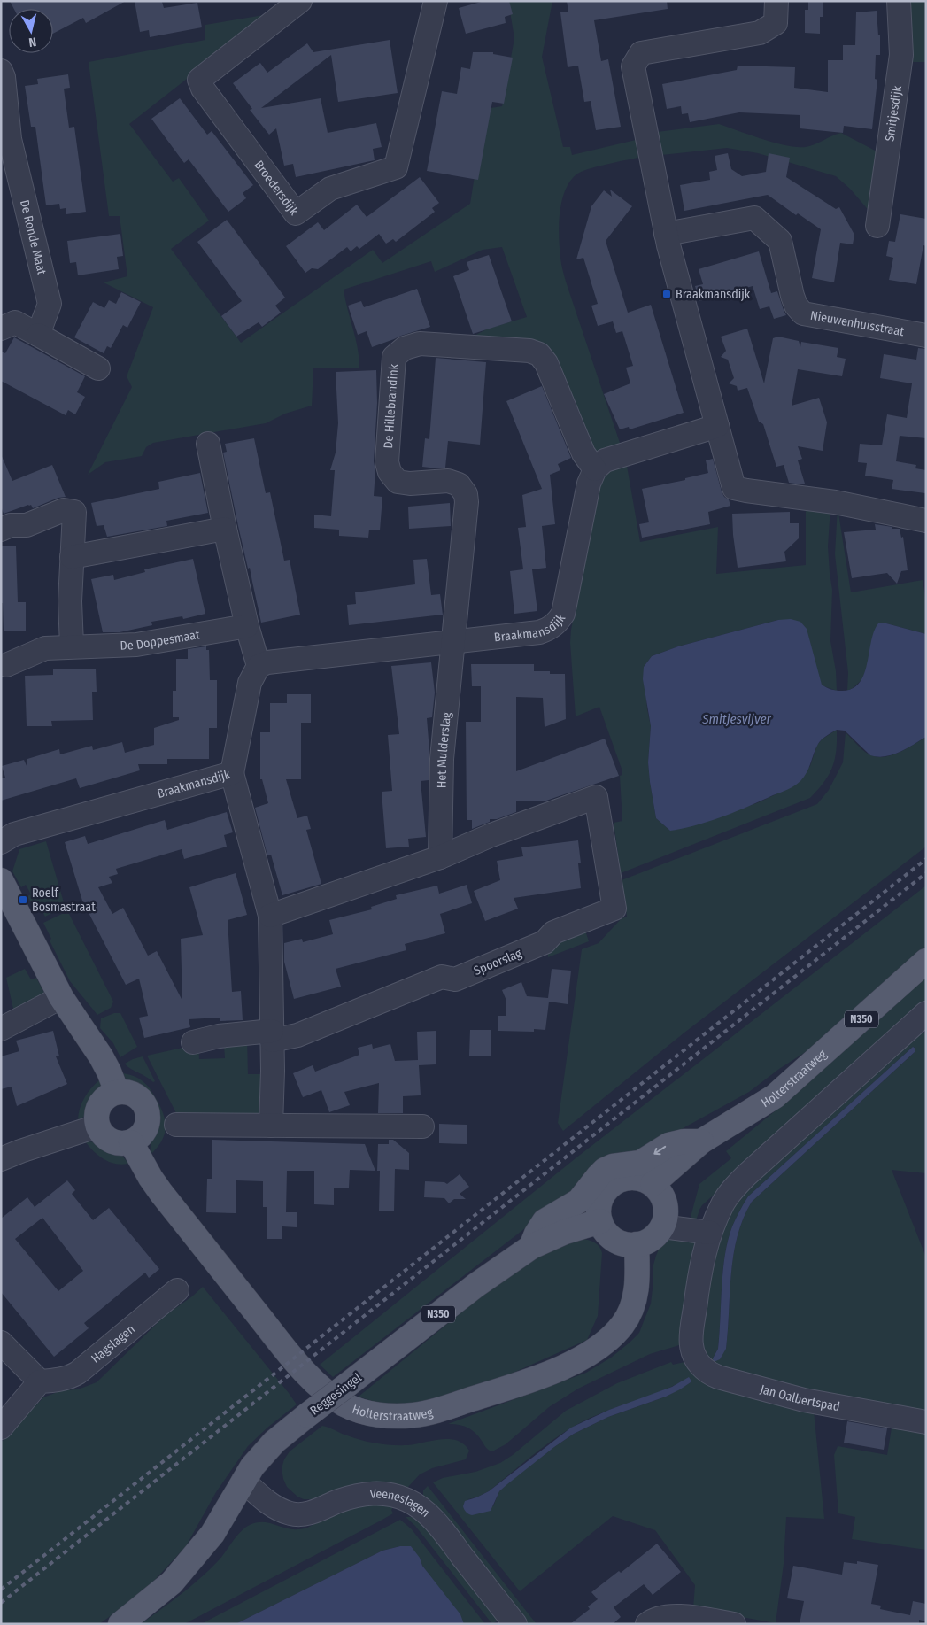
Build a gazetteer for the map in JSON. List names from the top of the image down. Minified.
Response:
{"streets":{"main road":["N350","Holterstraatweg","Reggesingel"],"street":["Smitjesdijk","Broedersdijk","De Ronde Maat","Nieuwenhuisstraat","De Hillebrandink","Braakmansdijk","De Doppesmaat","Het Mulderslag","Spoorslag","Hagslagen","Jan Oalbertspad","Veeneslagen"]},"crossings":[["De Hillebrandink","Braakmansdijk"],["De Hillebrandink","Het Mulderslag"],["Braakmansdijk","Het Mulderslag"],["Het Mulderslag","Spoorslag"],["N350","Holterstraatweg"],["N350","Reggesingel"],["Holterstraatweg","Reggesingel"],["Reggesingel","Veeneslagen"]],"water":["Smitjesvijver"],"places":{"transit":["Braakmansdijk","Roelf Bosmastraat"]},"north":"bottom"}
